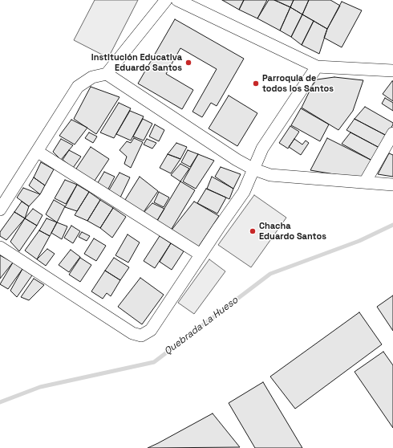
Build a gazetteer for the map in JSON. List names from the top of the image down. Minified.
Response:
{"water":["Quebrada La Hueso"],"places":["Institución Educativa Eduardo Santos","Parroquia de todos los Santos","Chacha Eduardo Santos"]}
